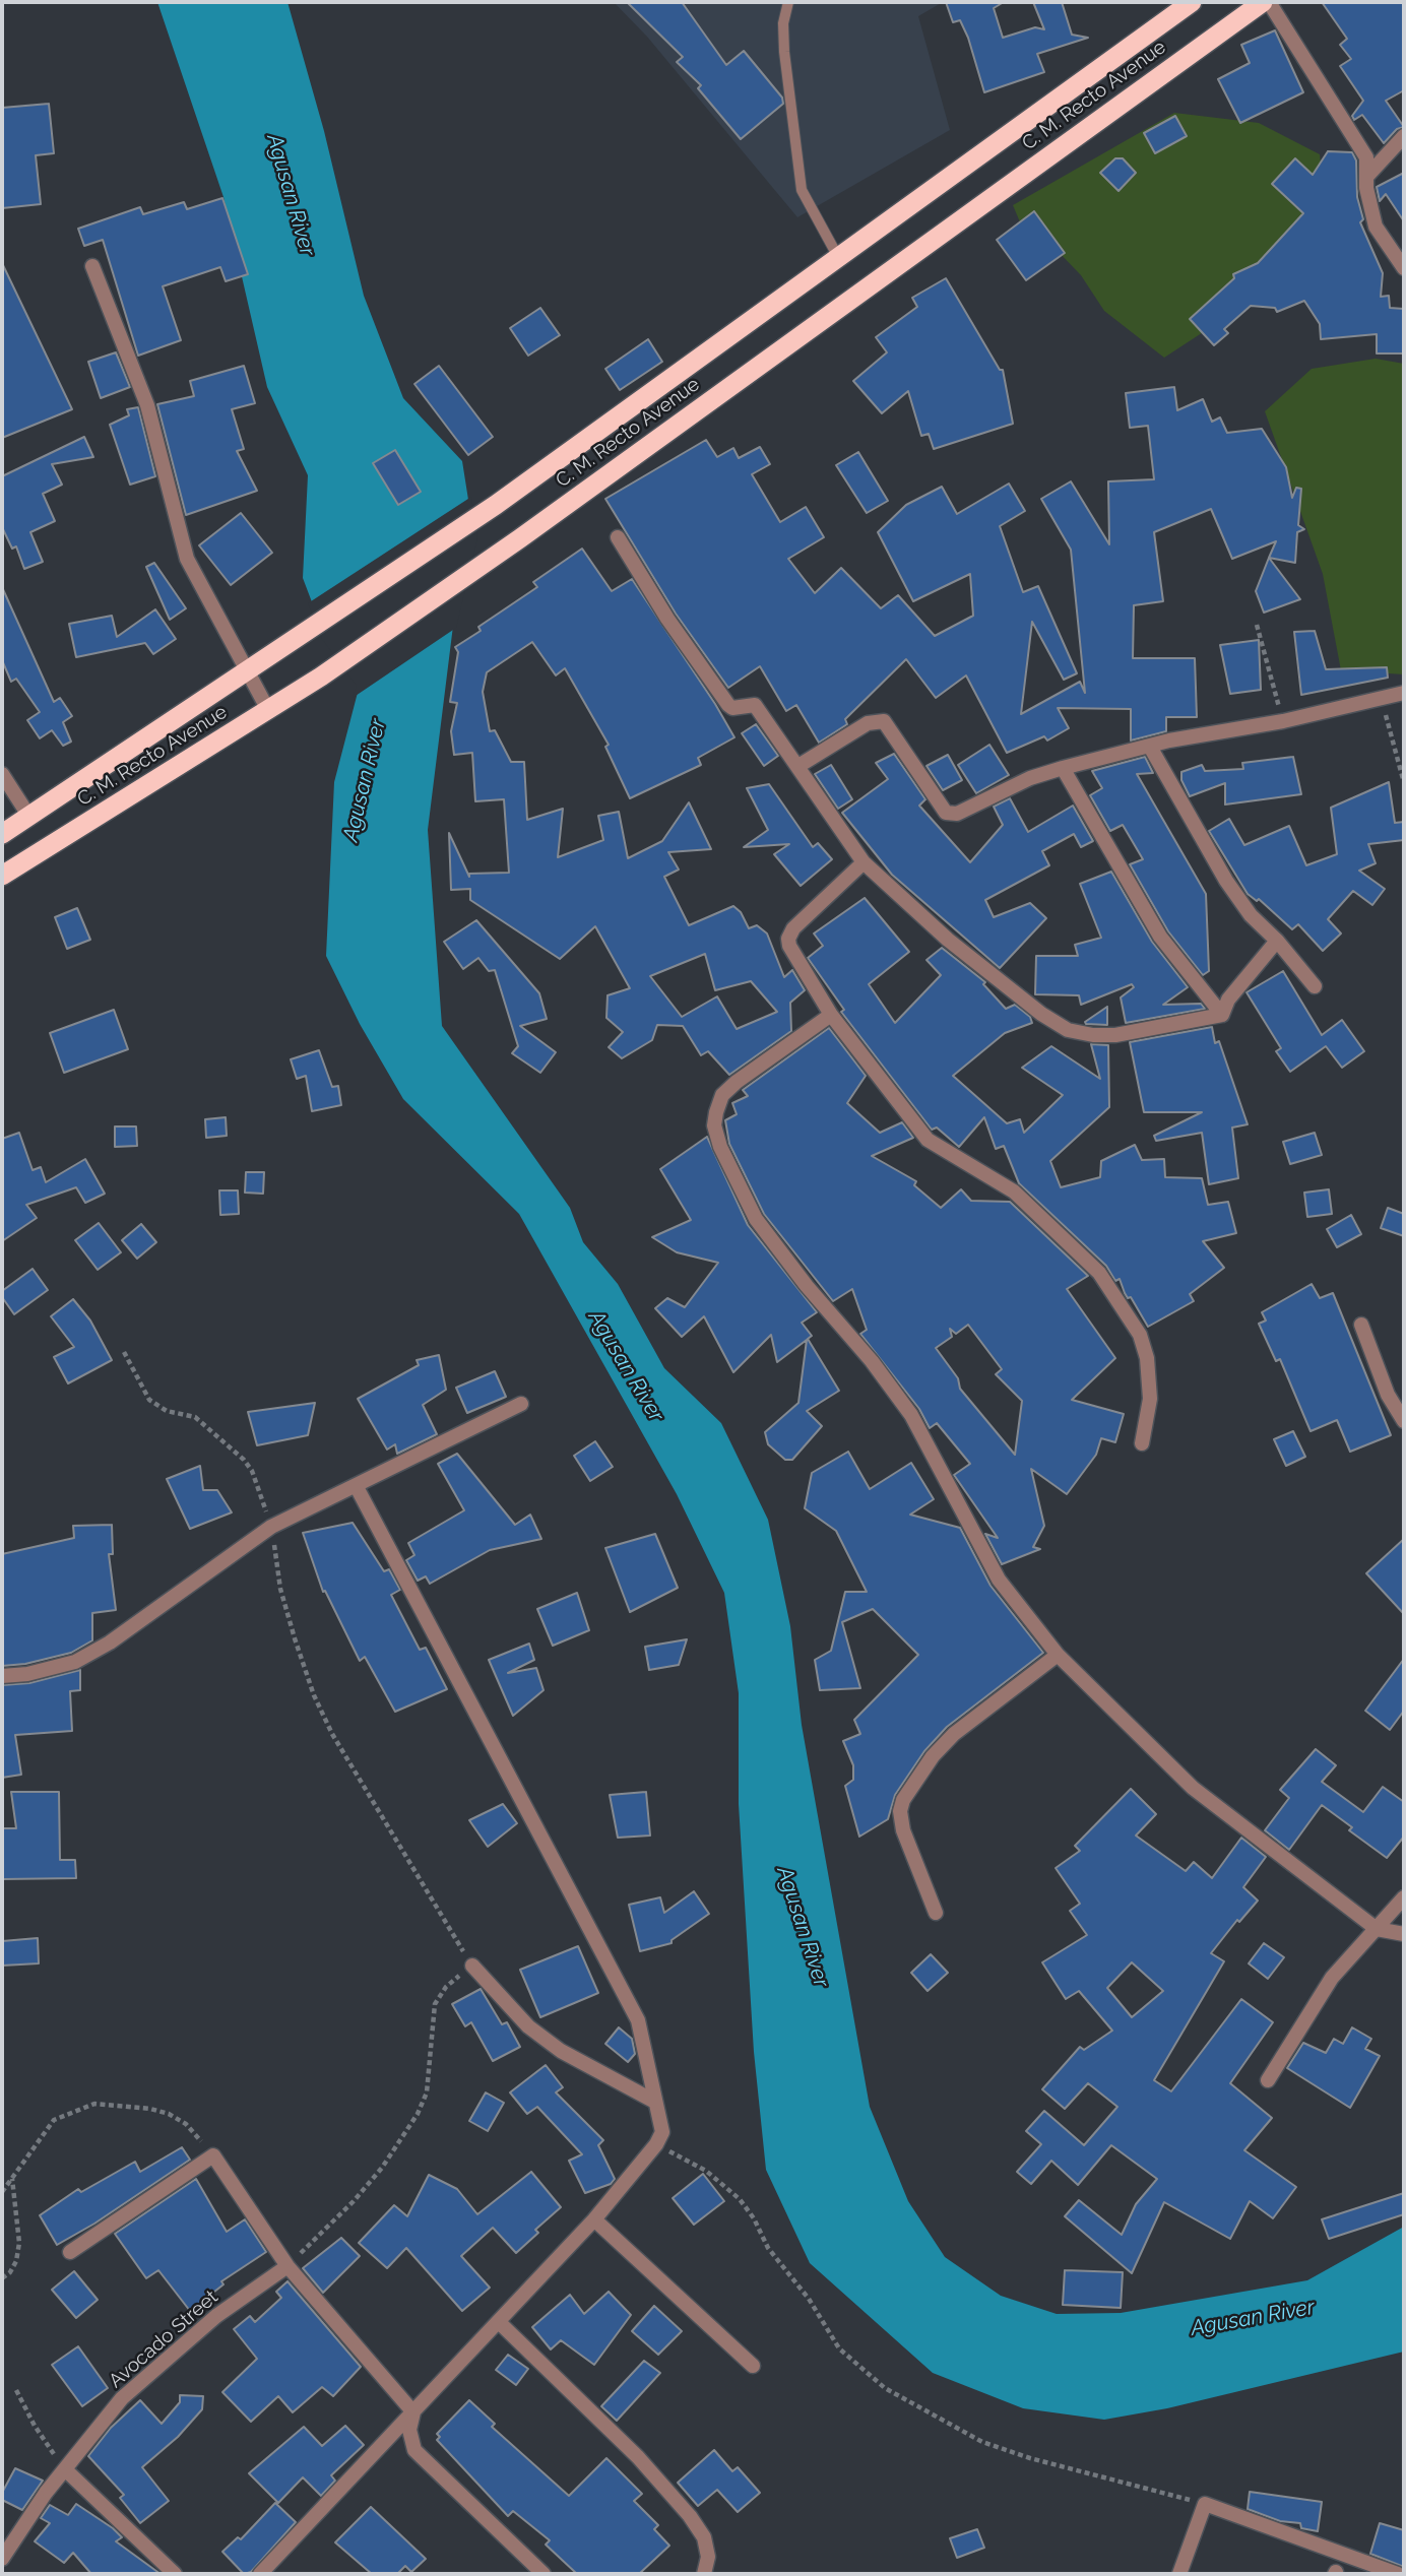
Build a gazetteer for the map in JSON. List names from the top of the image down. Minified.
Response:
{"streets":{"highway":["C. M. Recto Avenue"],"street":["Avocado Street"]},"water":["Agusan River"]}
